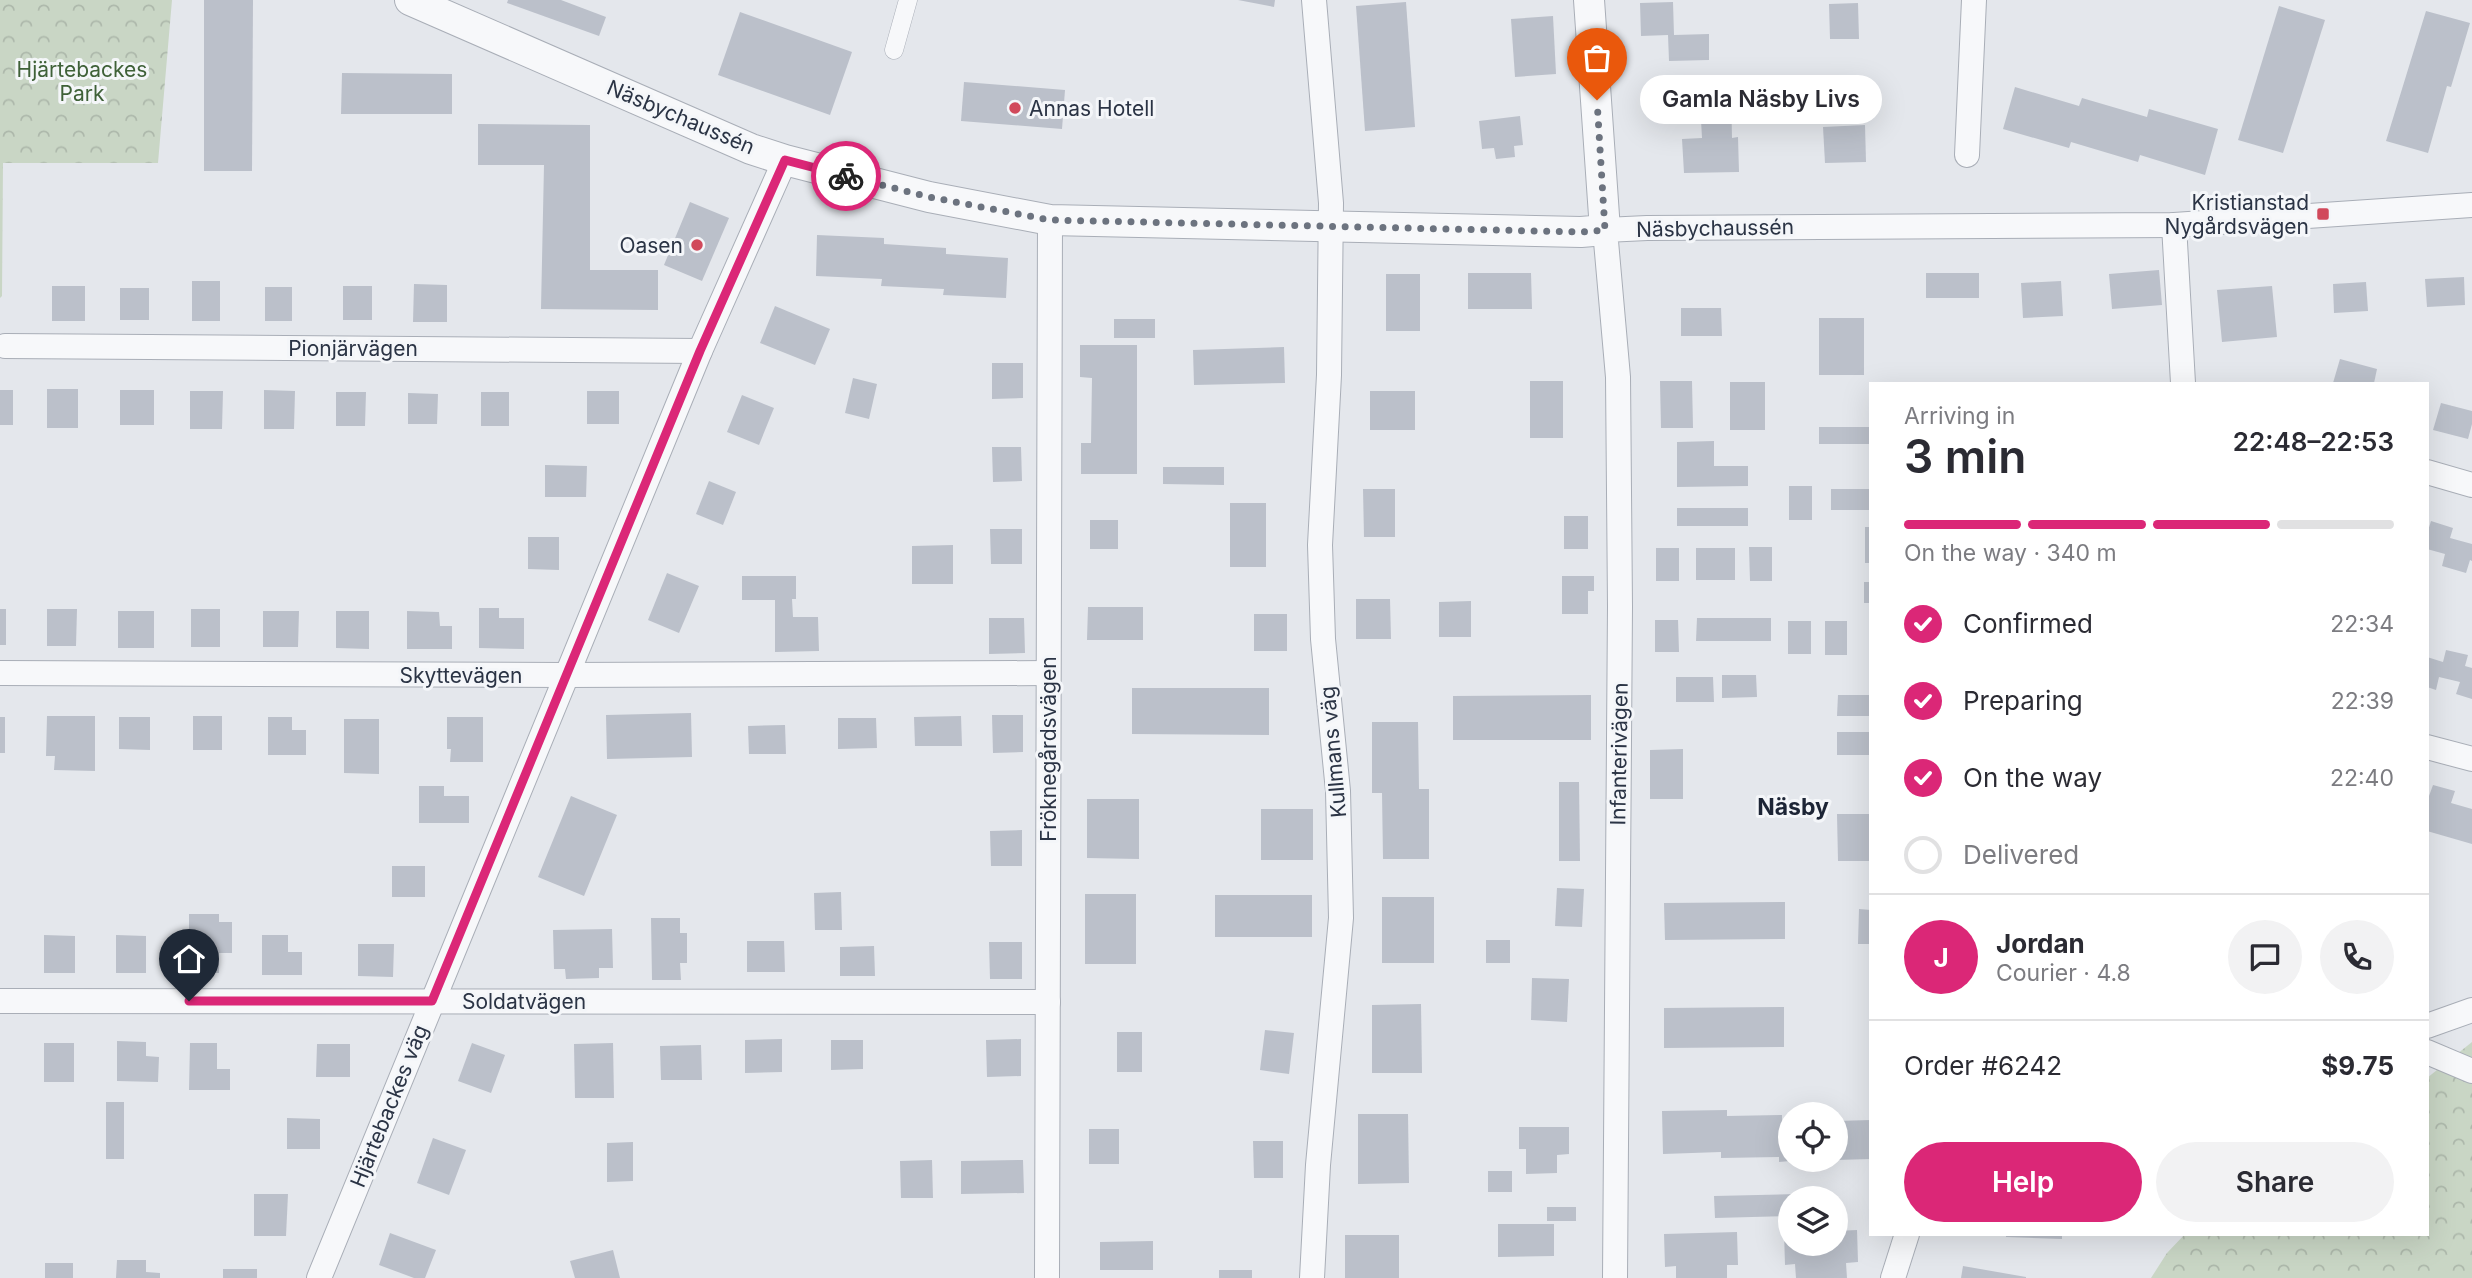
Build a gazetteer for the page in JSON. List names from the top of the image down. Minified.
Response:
{"streets":{"street":["Näsbychaussén","Pionjärvägen","Skyttevägen","Fröknegårdsvägen","Kullmans väg","Infanterivägen","Soldatvägen","Hjärtebackes väg"]},"crossings":[["Näsbychaussén","Fröknegårdsvägen"],["Näsbychaussén","Kullmans väg"],["Näsbychaussén","Infanterivägen"],["Näsbychaussén","Hjärtebackes väg"],["Pionjärvägen","Hjärtebackes väg"],["Skyttevägen","Fröknegårdsvägen"],["Skyttevägen","Hjärtebackes väg"],["Fröknegårdsvägen","Soldatvägen"],["Soldatvägen","Hjärtebackes väg"]],"districts":["Näsby"],"parks":["Hjärtebackes Park"],"places":{"other":["Gamla Näsby Livs","Annas Hotell","Oasen"],"transit":["Kristianstad Nygårdsvägen"]},"page":{"bubble":"Gamla Näsby Livs","heading":["3 min","Arriving in","22:48–22:53"],"panel":["Jordan","Courier · 4.8","Order #6242","$9.75"],"bar":"On the way · 340 m","list":[["Confirmed","22:34"],["Preparing","22:39"],["On the way","22:40"],"Delivered"],"round":"J","buttons":["Help","Share"]}}
